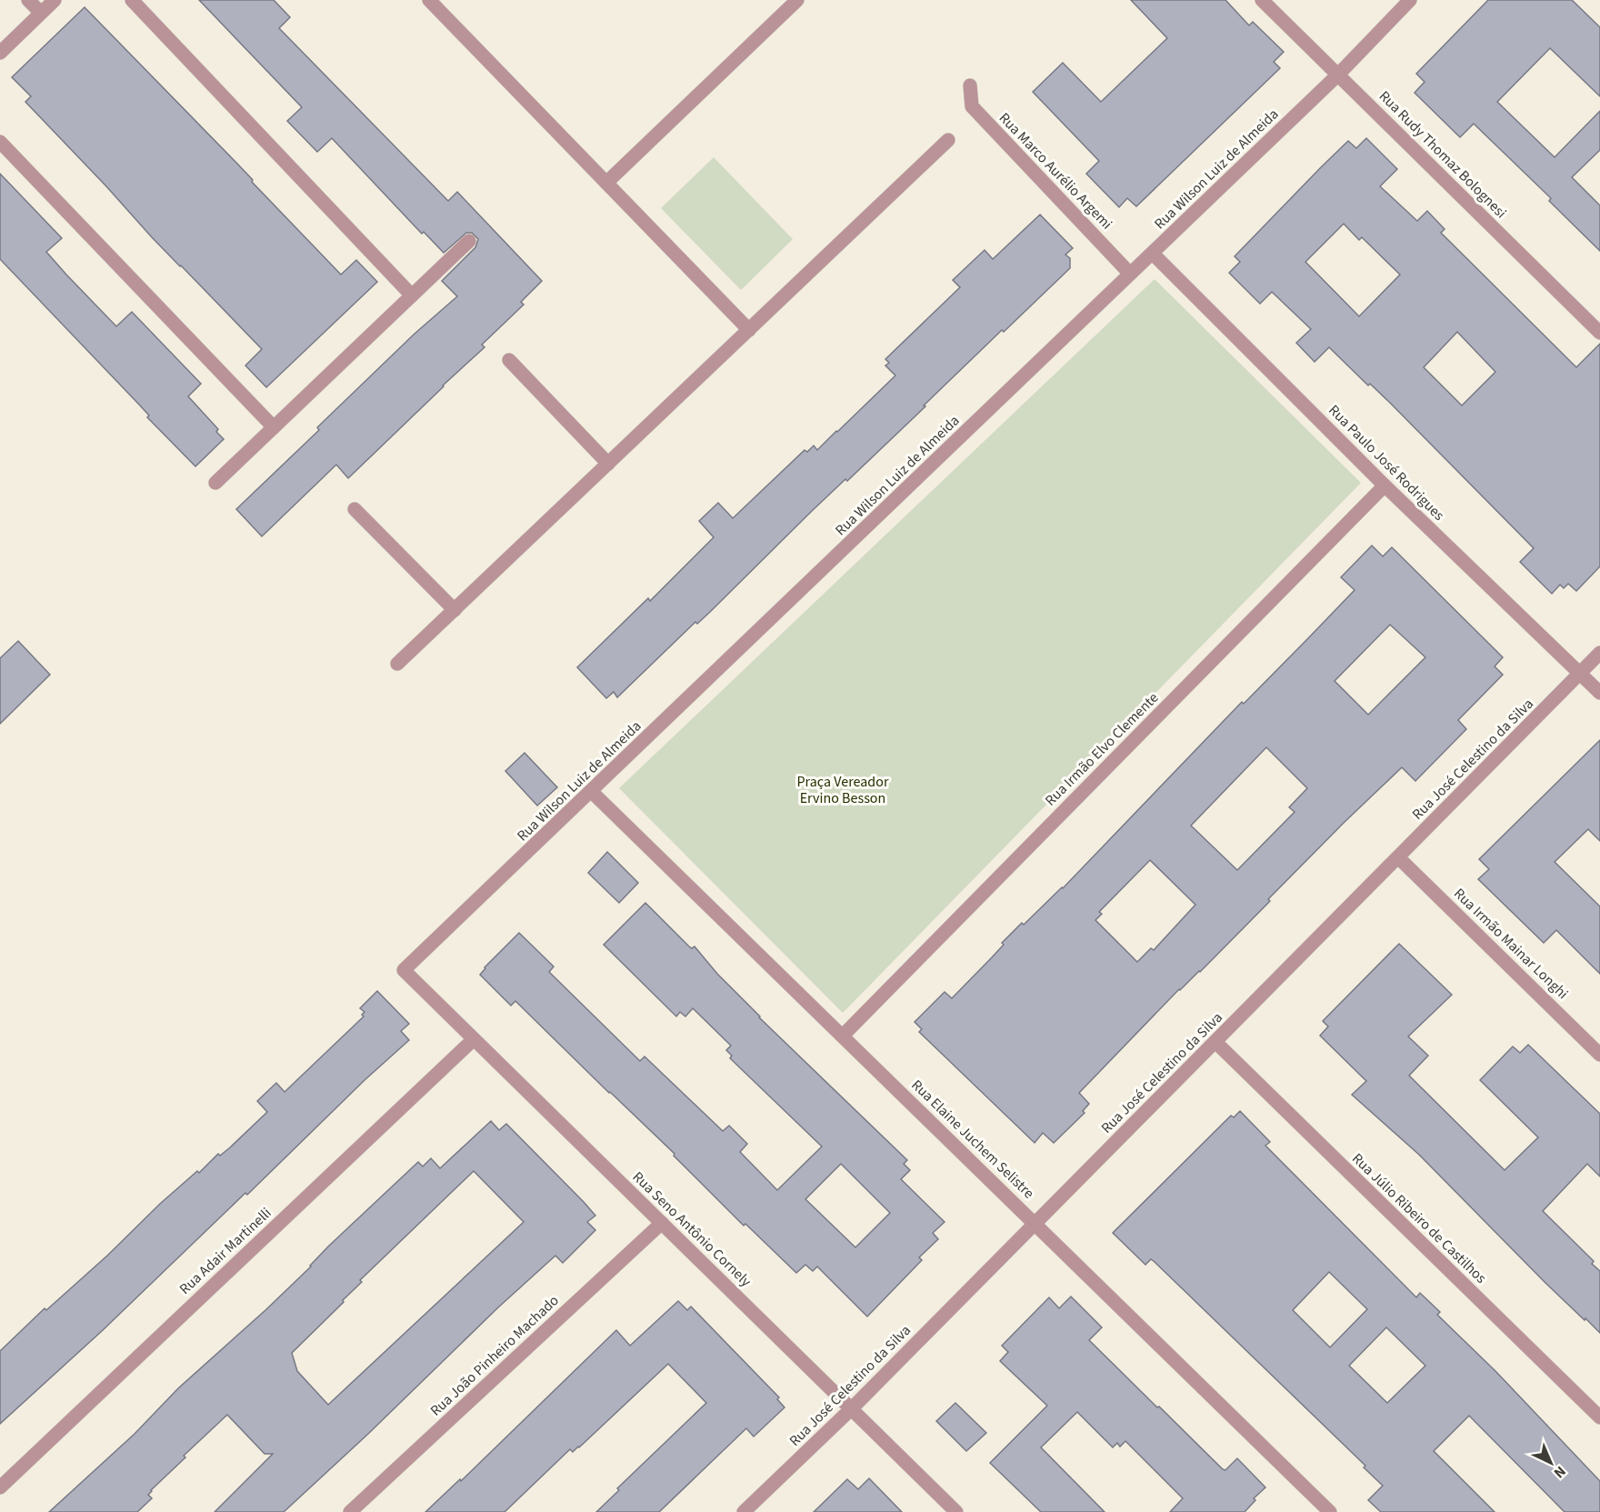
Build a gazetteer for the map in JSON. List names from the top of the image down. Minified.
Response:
{"streets":{"street":["Rua Rudy Thomaz Bolognesi","Rua Wilson Luiz de Almeida","Rua Marco Aurélio Argemi","Rua Paulo José Rodrigues","Rua Irmão Elvo Clemente","Rua José Celestino da Silva","Rua Irmão Mainar Longhi","Rua Elaine Juchem Selistre","Rua Júlio Ribeiro de Castilhos","Rua Seno Antônio Cornely","Rua Adair Martinelli","Rua João Pinheiro Machado"]},"crossings":[["Rua Rudy Thomaz Bolognesi","Rua Wilson Luiz de Almeida"],["Rua Wilson Luiz de Almeida","Rua Marco Aurélio Argemi"],["Rua Wilson Luiz de Almeida","Rua Paulo José Rodrigues"],["Rua Wilson Luiz de Almeida","Rua Elaine Juchem Selistre"],["Rua Wilson Luiz de Almeida","Rua Seno Antônio Cornely"],["Rua Paulo José Rodrigues","Rua Irmão Elvo Clemente"],["Rua Paulo José Rodrigues","Rua José Celestino da Silva"],["Rua Irmão Elvo Clemente","Rua Elaine Juchem Selistre"],["Rua José Celestino da Silva","Rua Irmão Mainar Longhi"],["Rua José Celestino da Silva","Rua Elaine Juchem Selistre"],["Rua José Celestino da Silva","Rua Júlio Ribeiro de Castilhos"],["Rua José Celestino da Silva","Rua Seno Antônio Cornely"],["Rua Seno Antônio Cornely","Rua Adair Martinelli"],["Rua Seno Antônio Cornely","Rua João Pinheiro Machado"]],"parks":["Praça Vereador Ervino Besson"],"north":"bottom right"}
